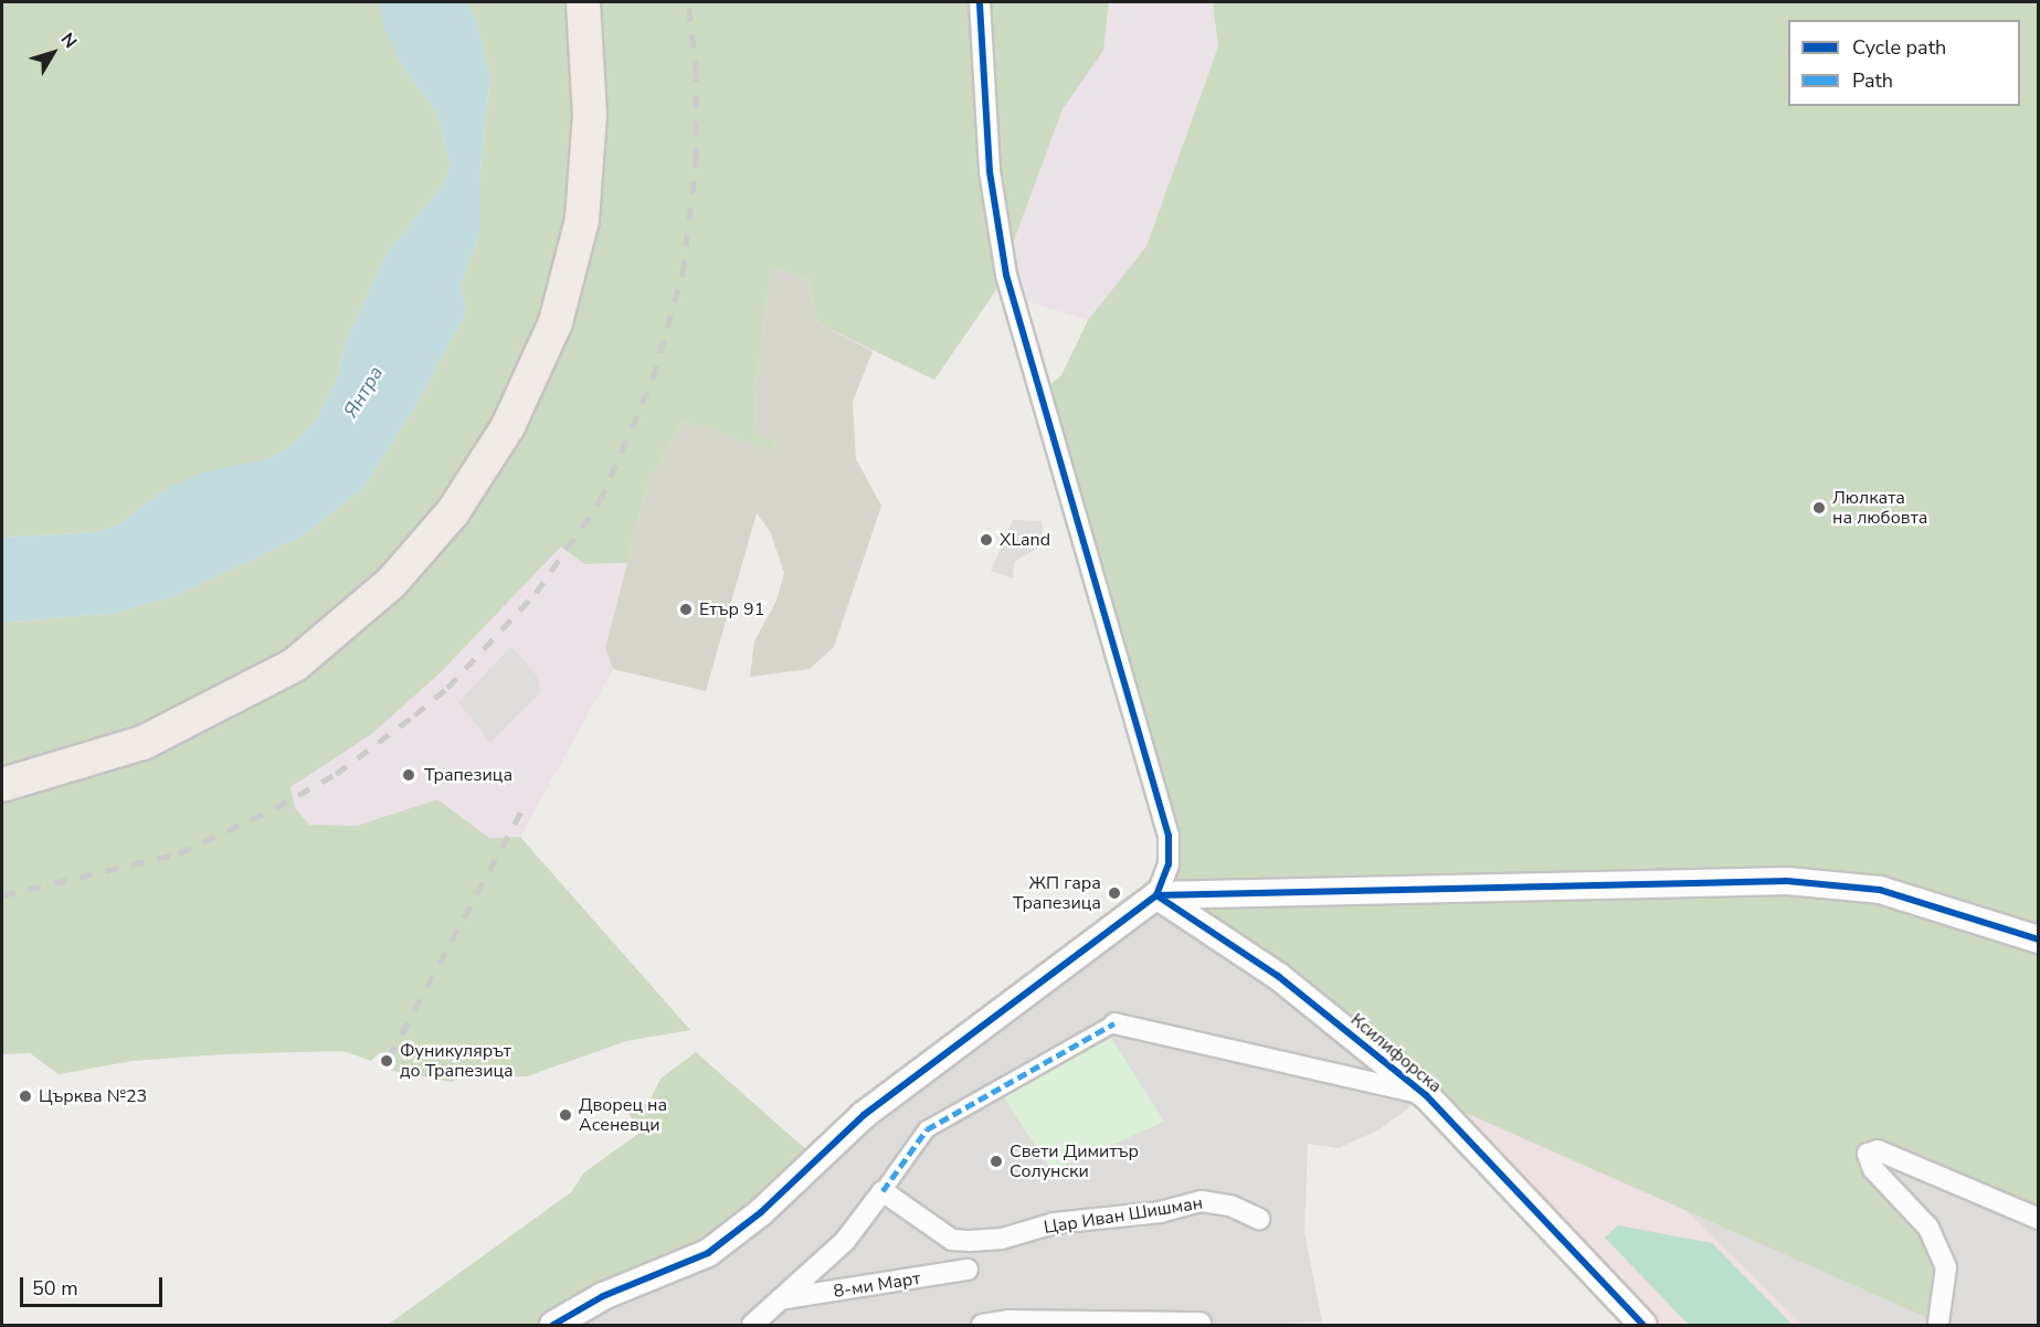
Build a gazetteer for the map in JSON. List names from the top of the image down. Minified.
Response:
{"streets":{"street":["Ксилифорска","Цар Иван Шишман","8-ми Март"]},"water":["Янтра"],"places":["Люлката на любовта","XLand","Етър 91","Трапезица","ЖП гара Трапезица","Фуникулярът до Трапезица","Църква №23","Дворец на Асеневци","Свети Димитър Солунски"],"legend":["Cycle path","Path"],"scale_bar":"50 m","north":"top right"}
